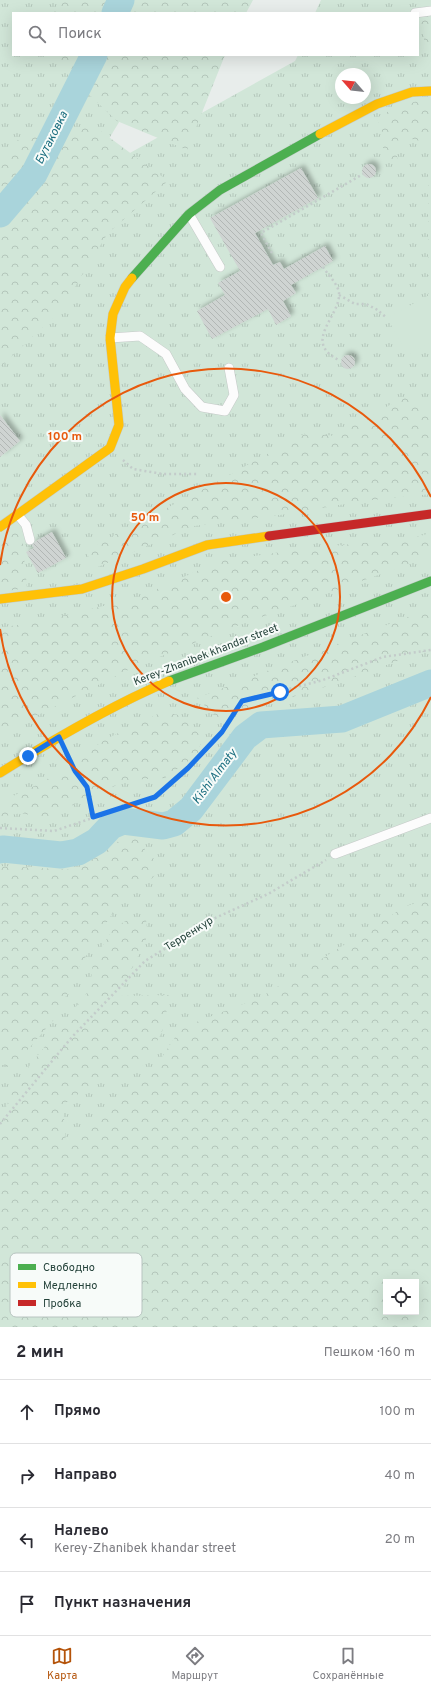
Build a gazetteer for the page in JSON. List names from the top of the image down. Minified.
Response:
{"streets":{"street":["Kerey-Zhanibek khandar street"],"path":["Терренкур"]},"water":["Бутаковка","Kіshі Almaty"],"legend":["Свободно","Медленно","Пробка"],"north":"top left","page":{"search":"Поиск","heading":["2 мин","Пешком · 160 m"],"list":[["Прямо","100 m"],["Направо","40 m"],["Налево","Kerey-Zhanibek khandar street","20 m"],"Пункт назначения"],"nav":["Карта","Маршрут","Сохранённые"]},"rings":["100 m","50 m"]}
